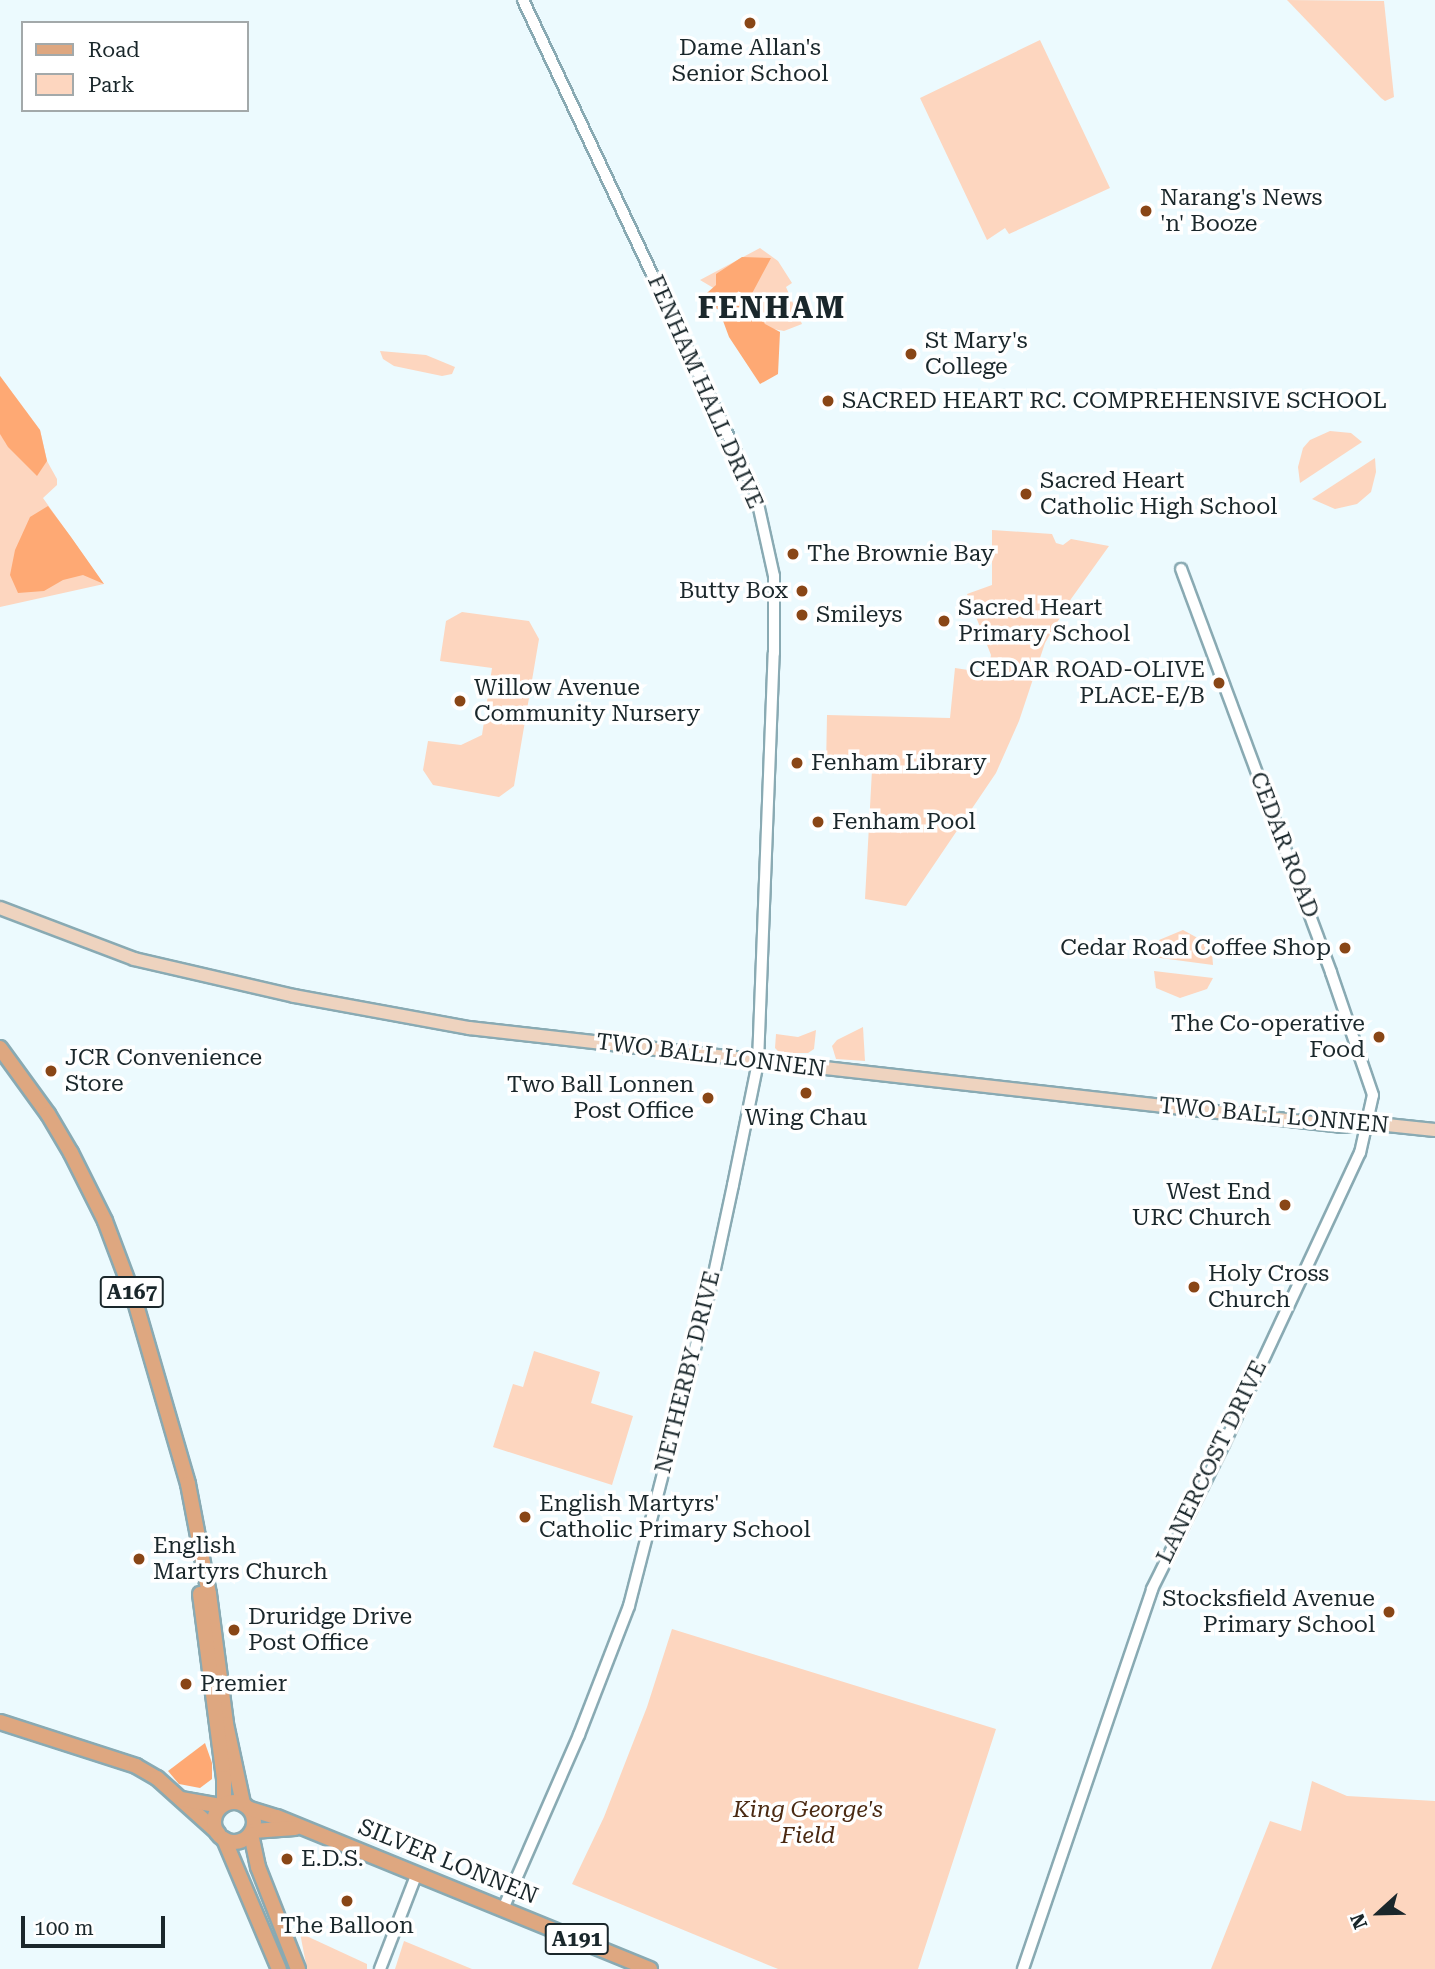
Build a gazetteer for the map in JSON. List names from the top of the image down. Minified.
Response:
{"streets":{"main road":["TWO BALL LONNEN","A167","SILVER LONNEN","A191"],"street":["FENHAM HALL DRIVE","CEDAR ROAD","NETHERBY DRIVE","LANERCOST DRIVE"]},"crossings":[["FENHAM HALL DRIVE","TWO BALL LONNEN"],["FENHAM HALL DRIVE","NETHERBY DRIVE"],["CEDAR ROAD","TWO BALL LONNEN"],["CEDAR ROAD","LANERCOST DRIVE"],["TWO BALL LONNEN","NETHERBY DRIVE"],["TWO BALL LONNEN","LANERCOST DRIVE"],["A167","SILVER LONNEN"],["NETHERBY DRIVE","SILVER LONNEN"]],"districts":["FENHAM"],"parks":["King George's Field"],"places":["Dame Allan's Senior School","Narang's News 'n' Booze","St Mary's College","SACRED HEART RC. COMPREHENSIVE SCHOOL","Sacred Heart Catholic High School","The Brownie Bay","Butty Box","Smileys","Sacred Heart Primary School","CEDAR ROAD-OLIVE PLACE-E/B","Willow Avenue Community Nursery","Fenham Library","Fenham Pool","Cedar Road Coffee Shop","The Co-operative Food","JCR Convenience Store","Wing Chau","Two Ball Lonnen Post Office","West End URC Church","Holy Cross Church","English Martyrs' Catholic Primary School","English Martyrs Church","Stocksfield Avenue Primary School","Druridge Drive Post Office","Premier","E.D.S.","The Balloon"],"legend":["Road","Park"],"scale_bar":"100 m","north":"left"}
